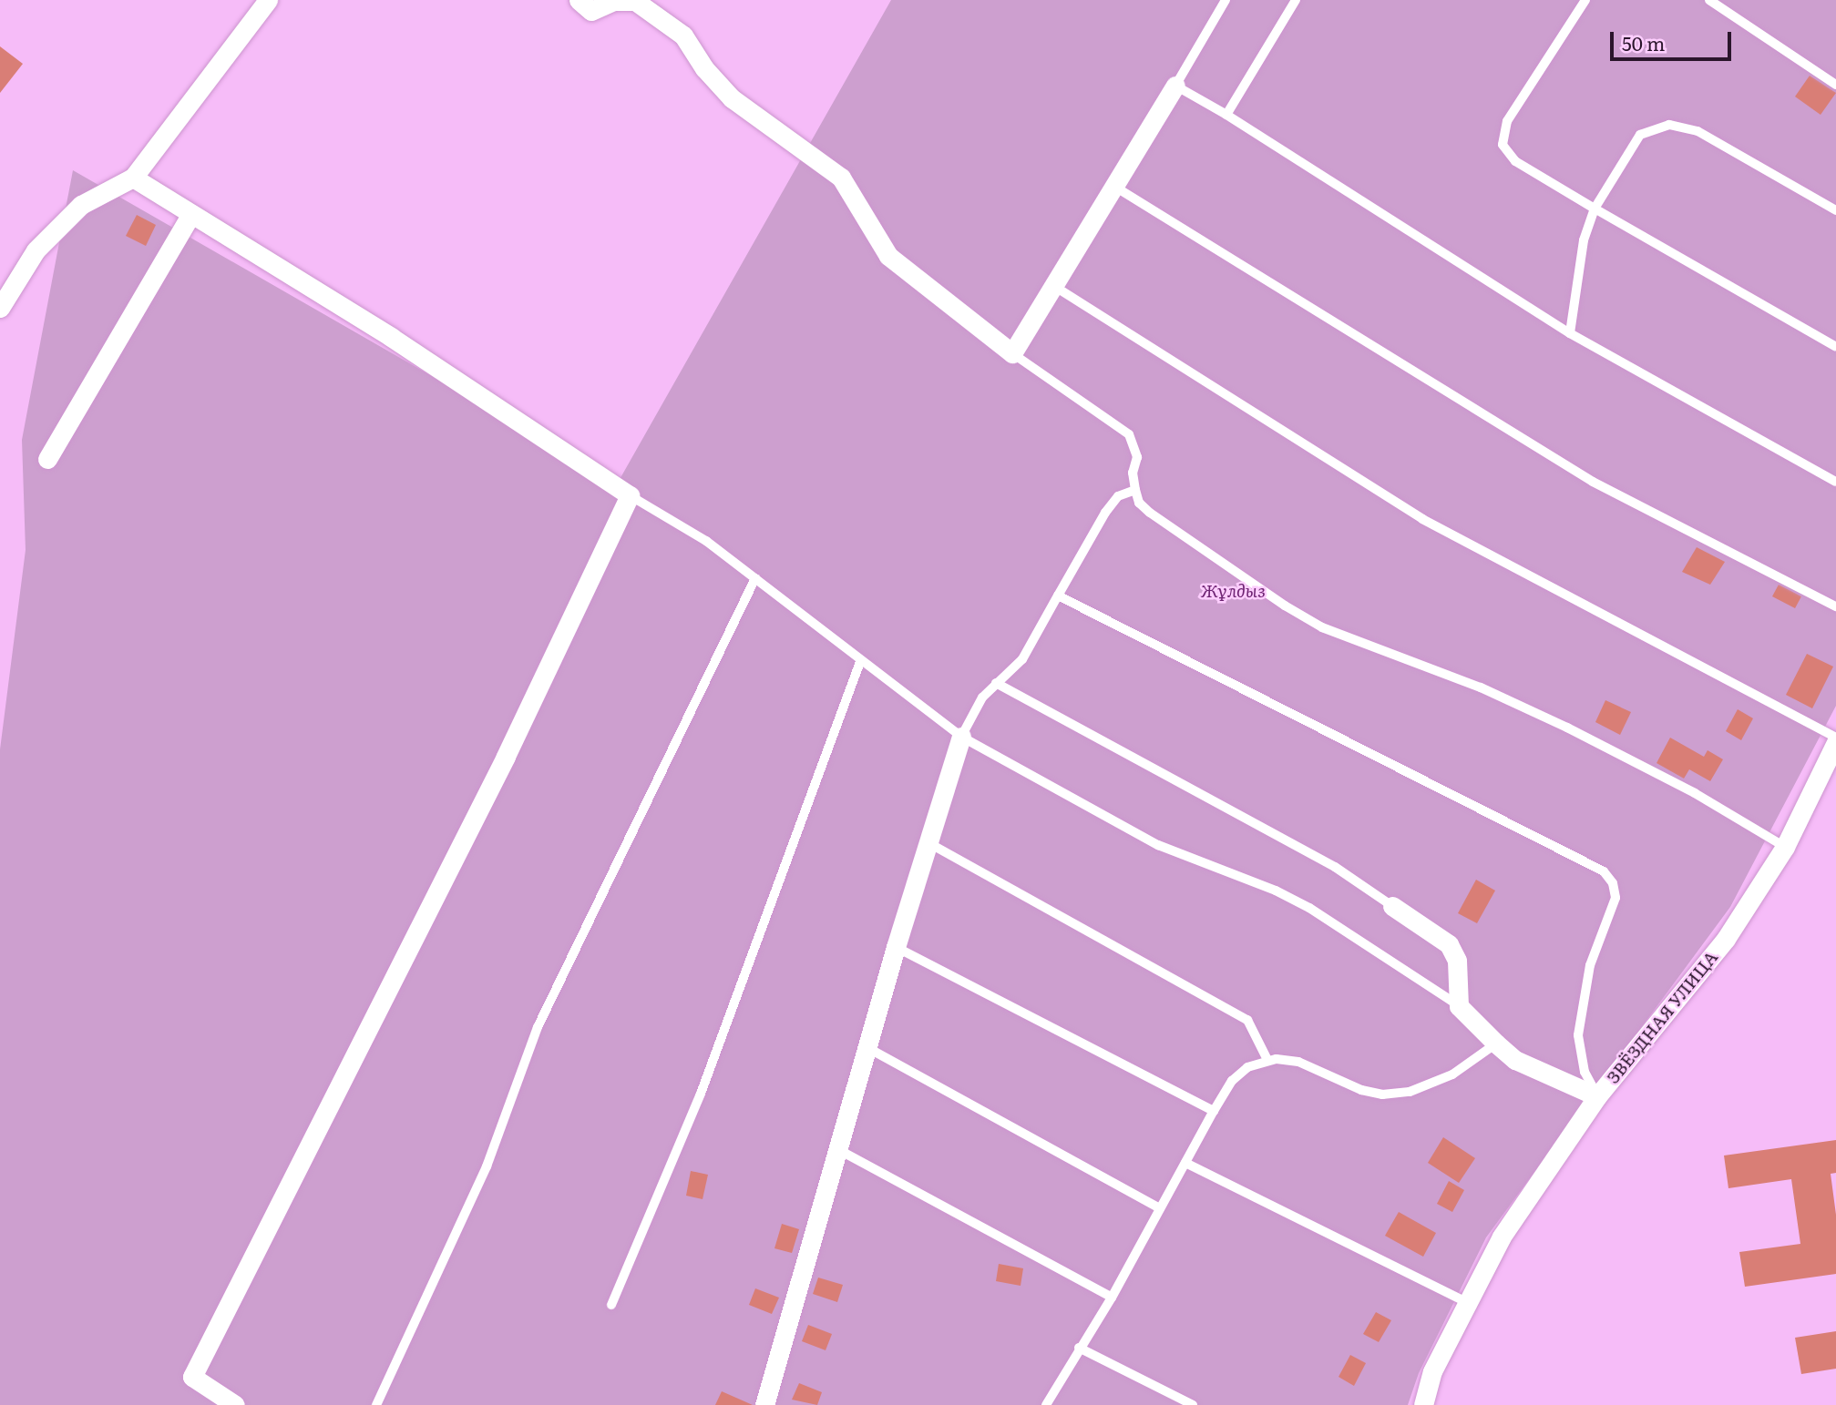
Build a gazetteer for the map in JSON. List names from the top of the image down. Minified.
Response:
{"streets":{"street":["ЗВЁЗДНАЯ УЛИЦА"]},"parks":["Жұлдыз"],"scale_bar":"50 m"}
